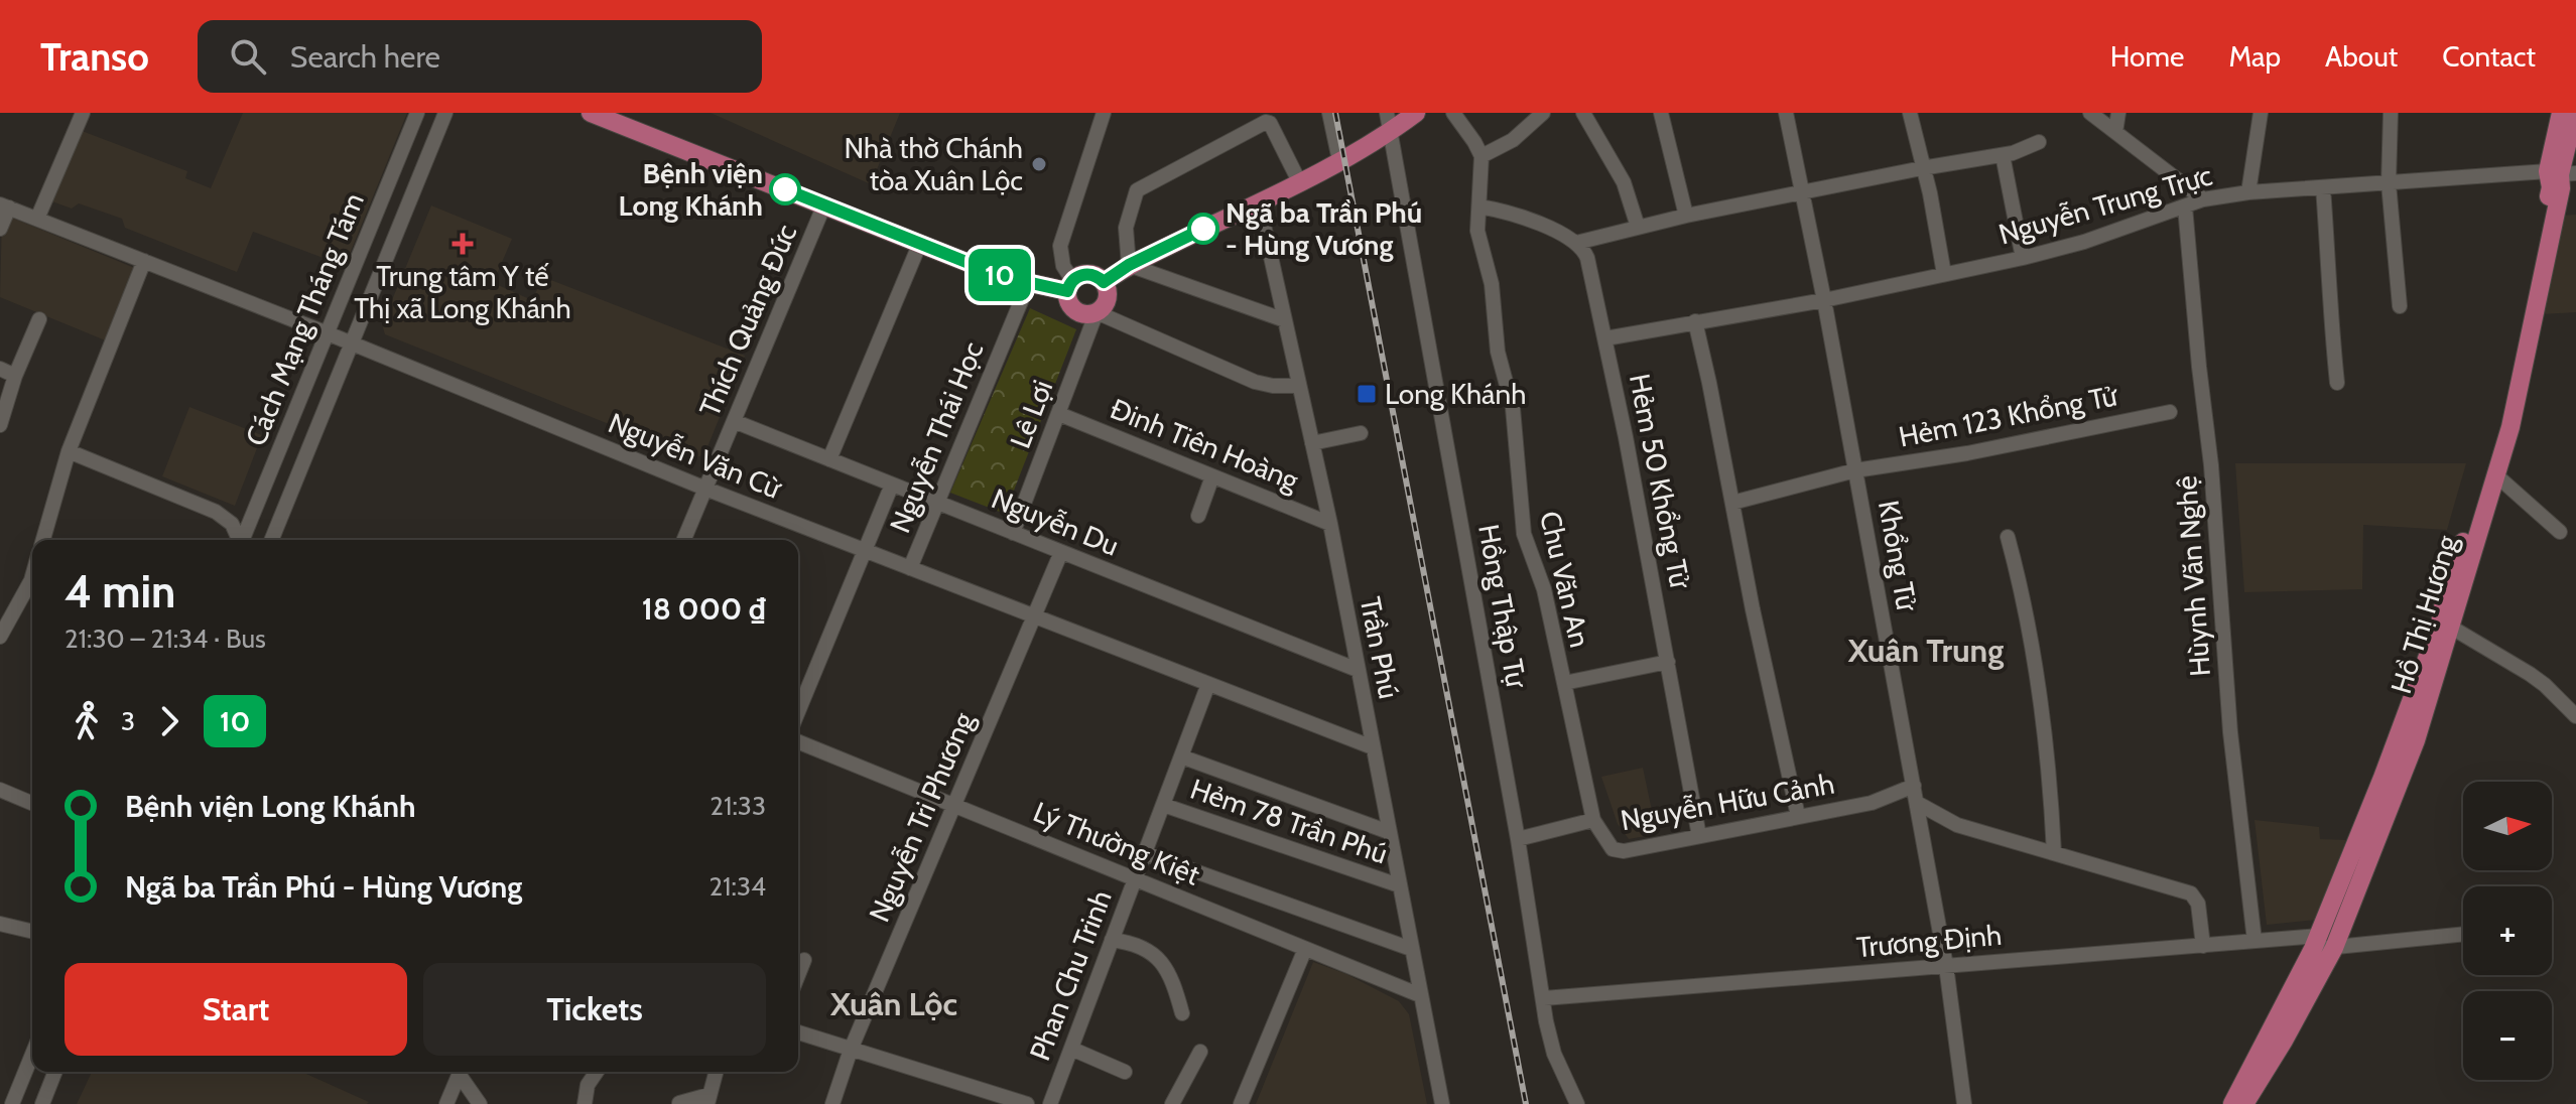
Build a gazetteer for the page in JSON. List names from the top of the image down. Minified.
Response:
{"streets":{"main road":["Hồ Thị Hương"],"street":["Nguyễn Trung Trực","Cách Mạng Tháng Tám","Thích Quảng Đức","Lê Lợi","Hẻm 123 Khổng Tử","Nguyễn Thái Học","Đinh Tiên Hoàng","Nguyễn Văn Cừ","Hẻm 50 Khổng Tử","Nguyễn Du","Khổng Tử","Hùynh Văn Nghệ","Chu Văn An","Hồng Thập Tự","Trần Phú","Nguyễn Hữu Cảnh","Nguyễn Tri Phương","Hẻm 78 Trần Phú","Lý Thường Kiệt","Trương Định","Phan Chu Trinh"]},"crossings":[["Nguyễn Trung Trực","Hẻm 50 Khổng Tử"],["Nguyễn Trung Trực","Khổng Tử"],["Nguyễn Trung Trực","Hùynh Văn Nghệ"],["Nguyễn Trung Trực","Hồ Thị Hương"],["Cách Mạng Tháng Tám","Nguyễn Văn Cừ"],["Thích Quảng Đức","Nguyễn Văn Cừ"],["Thích Quảng Đức","Nguyễn Du"],["Lê Lợi","Đinh Tiên Hoàng"],["Lê Lợi","Nguyễn Du"],["Hẻm 123 Khổng Tử","Khổng Tử"],["Nguyễn Thái Học","Nguyễn Văn Cừ"],["Nguyễn Thái Học","Nguyễn Du"],["Đinh Tiên Hoàng","Trần Phú"],["Nguyễn Văn Cừ","Trần Phú"],["Nguyễn Văn Cừ","Nguyễn Tri Phương"],["Nguyễn Văn Cừ","Phan Chu Trinh"],["Hẻm 50 Khổng Tử","Chu Văn An"],["Hẻm 50 Khổng Tử","Nguyễn Hữu Cảnh"],["Nguyễn Du","Trần Phú"],["Nguyễn Du","Nguyễn Tri Phương"],["Khổng Tử","Nguyễn Hữu Cảnh"],["Khổng Tử","Trương Định"],["Hùynh Văn Nghệ","Trương Định"],["Chu Văn An","Nguyễn Hữu Cảnh"],["Hồng Thập Tự","Nguyễn Hữu Cảnh"],["Hồng Thập Tự","Trương Định"],["Hồ Thị Hương","Trương Định"],["Trần Phú","Hẻm 78 Trần Phú"],["Trần Phú","Lý Thường Kiệt"],["Nguyễn Tri Phương","Lý Thường Kiệt"],["Hẻm 78 Trần Phú","Phan Chu Trinh"],["Lý Thường Kiệt","Phan Chu Trinh"]],"districts":["Xuân Trung","Xuân Lộc"],"places":{"other":["Nhà thờ Chánh tòa Xuân Lộc","Bệnh viện Long Khánh","Ngã ba Trần Phú - Hùng Vương"],"health":["Trung tâm Y tế Thị xã Long Khánh"],"transit":["Long Khánh"]},"lines":["bus line 10"],"north":"right","page":{"header":"Transo","search":"Search here","nav":["Home","Map","About","Contact"],"on_map":"10","heading":["4 min","21:30 – 21:34 · Bus","18 000 ₫"],"legs":["3","10"],"list":[{"name":"Bệnh viện Long Khánh","value":"21:33"},{"name":"Ngã ba Trần Phú - Hùng Vương","value":"21:34"}],"map_buttons":["+","−"],"buttons":["Start","Tickets"]}}
